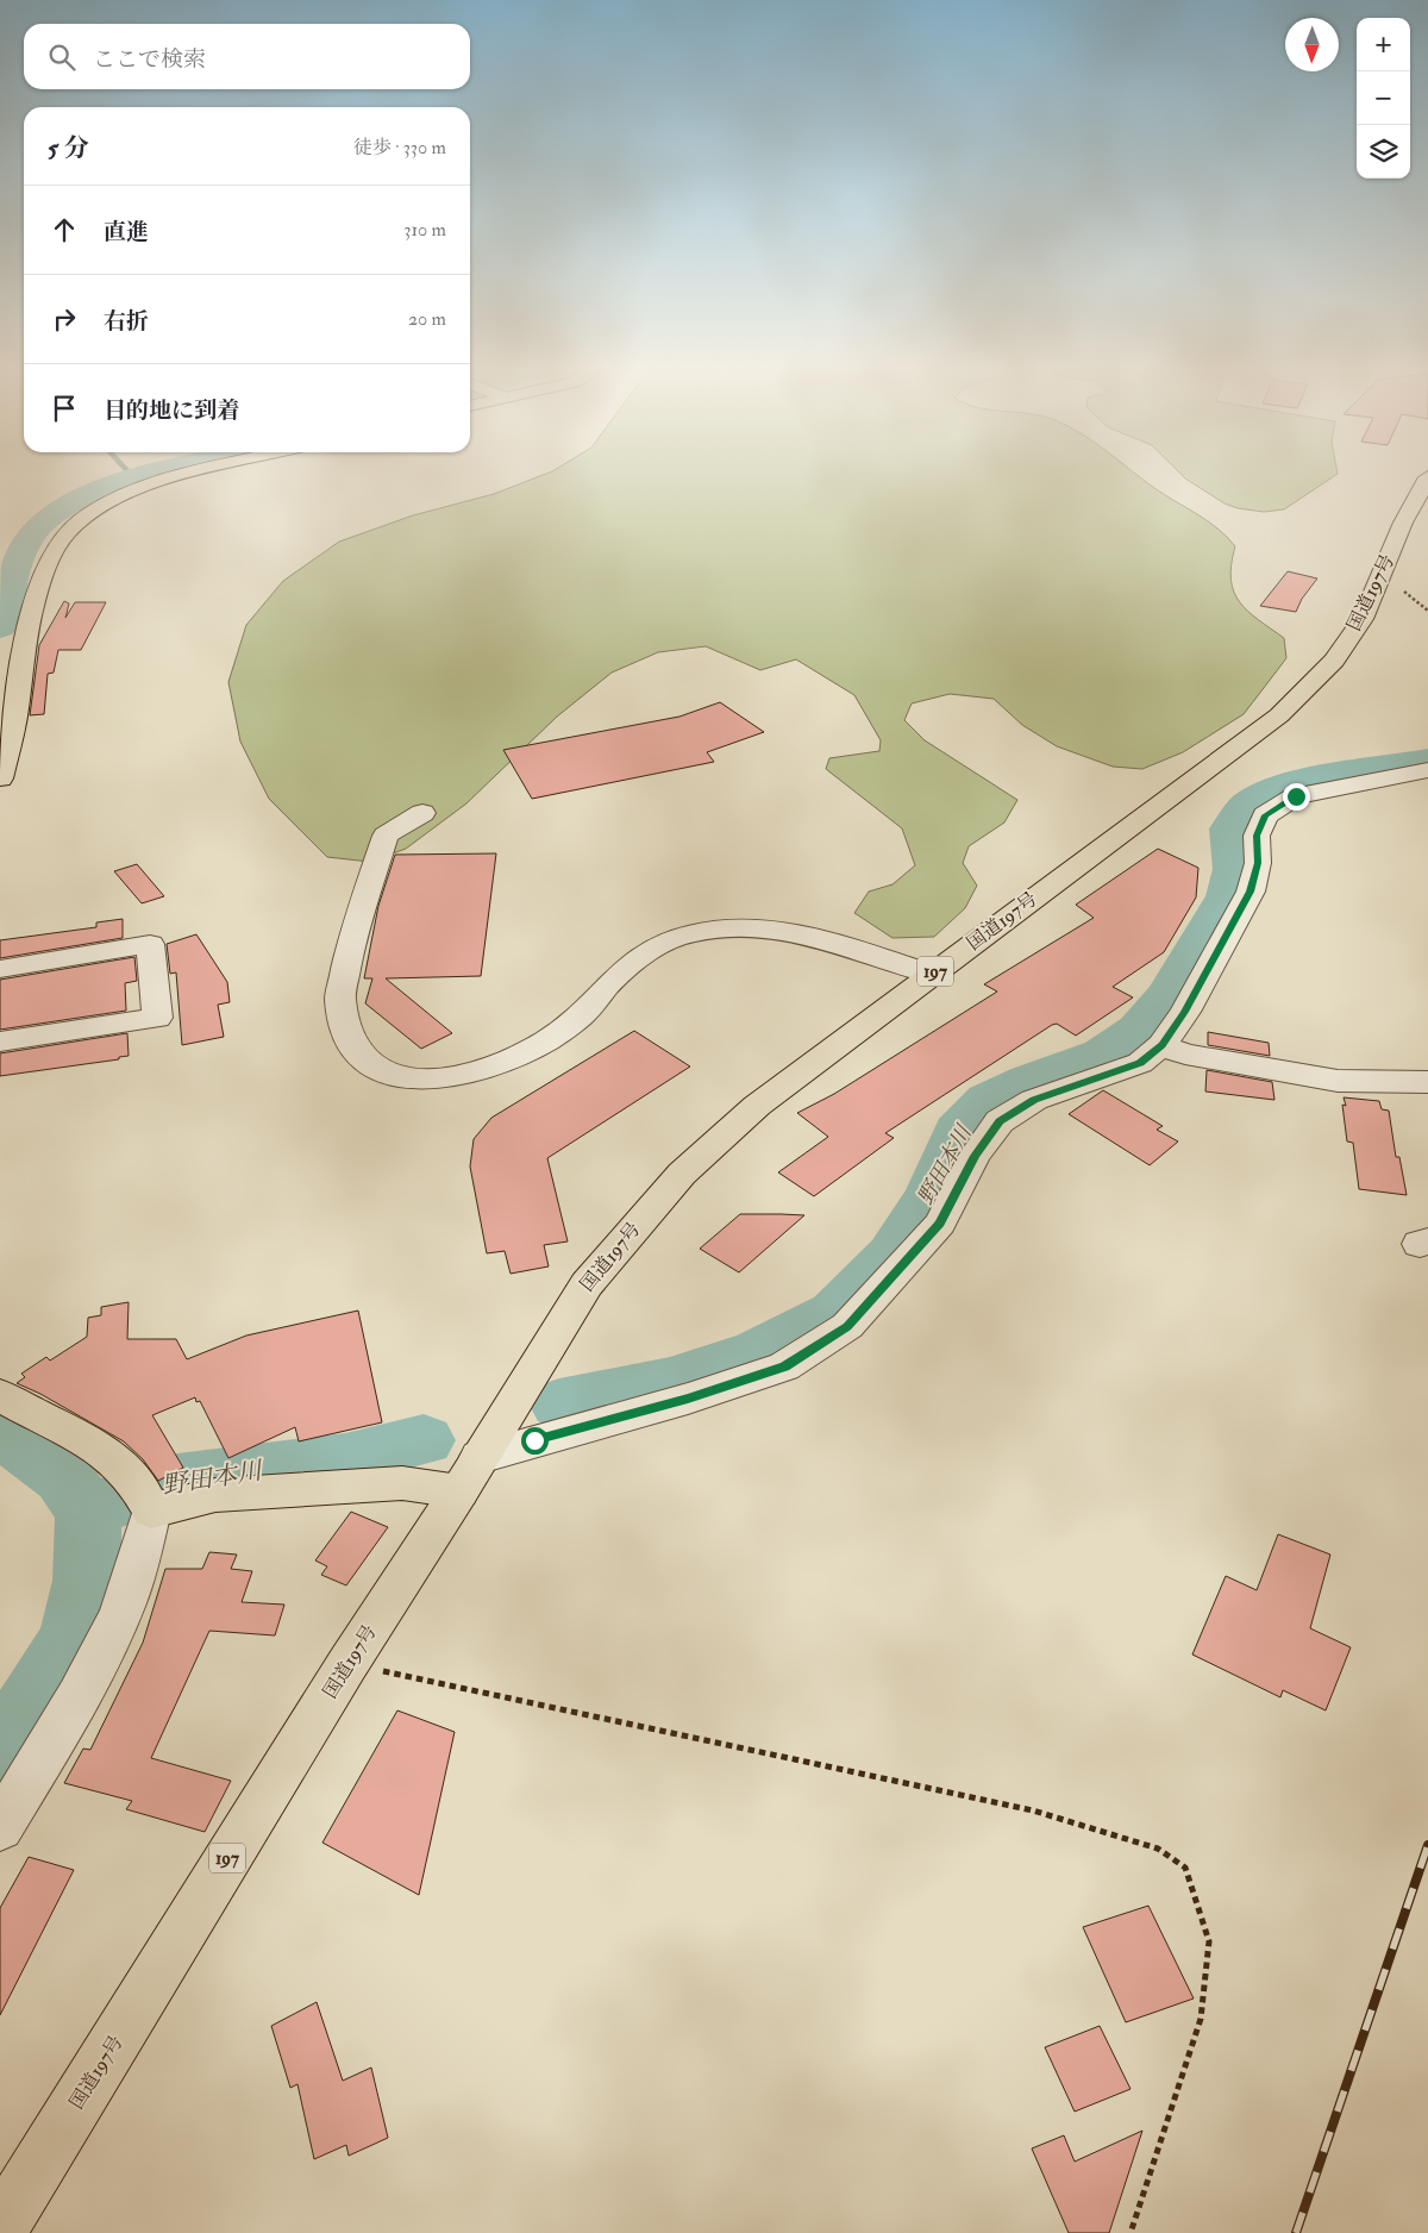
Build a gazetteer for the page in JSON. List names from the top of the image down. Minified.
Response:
{"streets":{"main road":["国道197号","197"]},"water":["野田本川"],"north":"bottom","page":{"map_buttons":["+","−"],"search":"ここで検索","heading":["5 分","徒歩 · 330 m"],"list":[["直進","310 m"],["右折","20 m"],"目的地に到着"]}}
